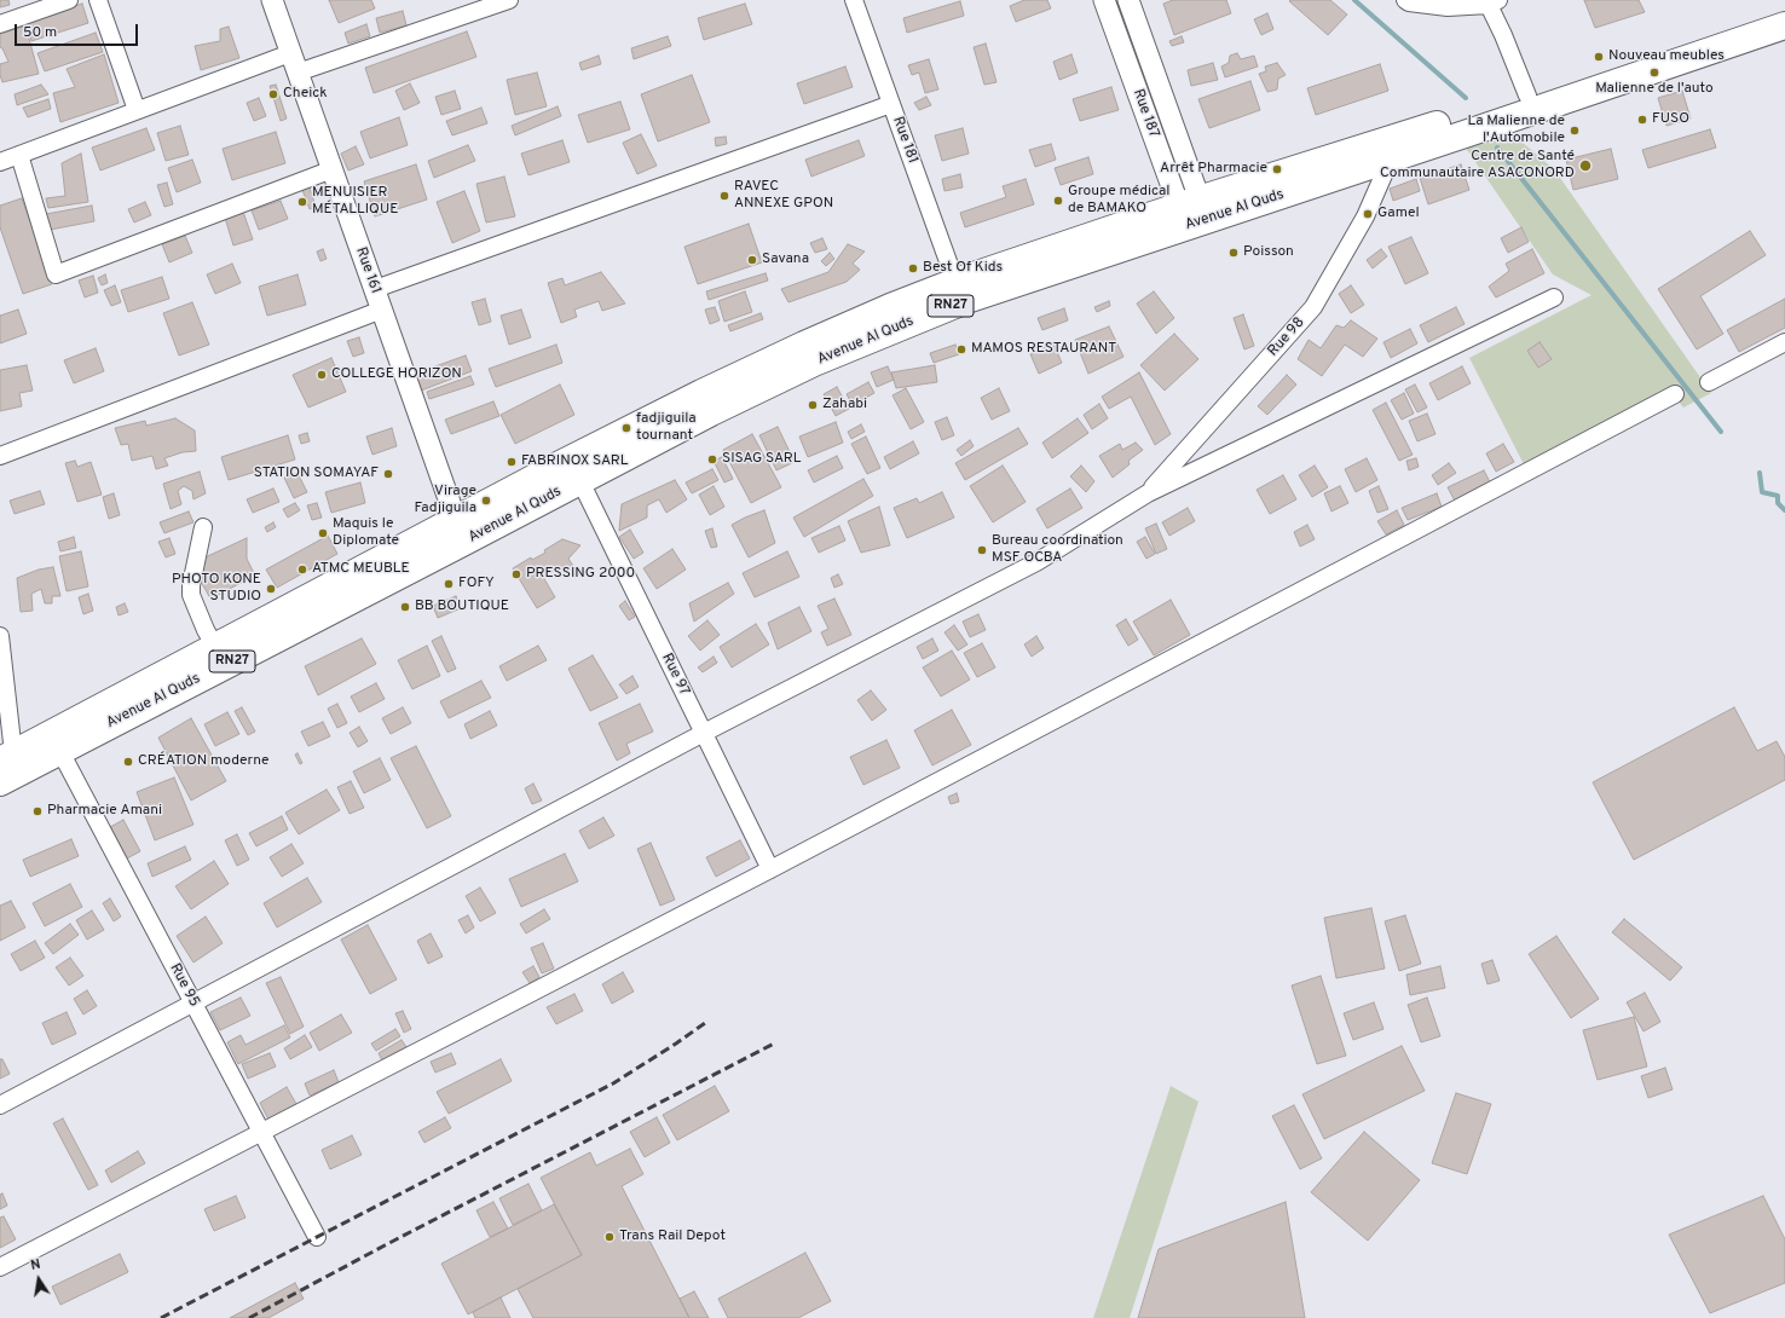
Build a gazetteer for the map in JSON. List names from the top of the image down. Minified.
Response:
{"streets":{"main road":["Avenue Al Quds","RN27"],"street":["Rue 187","Rue 181","Rue 161","Rue 98","Rue 97","Rue 95"]},"crossings":[["Rue 187","Avenue Al Quds"],["Rue 181","Avenue Al Quds"],["Avenue Al Quds","Rue 161"],["Avenue Al Quds","Rue 98"],["Avenue Al Quds","Rue 97"],["Avenue Al Quds","Rue 95"]],"places":["Nouveau meubles","Malienne de l'auto","Cheick","FUSO","La Malienne de l'Automobile","Centre de Santé Communautaire ASACONORD","Arrêt Pharmacie","RAVEC ANNEXE GPON","Groupe médical de BAMAKO","MENUISIER MÉTALLIQUE","Gamel","Poisson","Savana","Best Of Kids","MAMOS RESTAURANT","COLLEGE HORIZON","Zahabi","fadjiguila tournant","SISAG SARL","FABRINOX SARL","STATION SOMAYAF","Virage Fadjiguila","Maquis le Diplomate","Bureau coordination MSF OCBA","ATMC MEUBLE","PRESSING 2000","FOFY","PHOTO KONE STUDIO","BB BOUTIQUE","CRÉATION moderne","Pharmacie Amani","Trans Rail Depot"],"scale_bar":"50 m","north":"top"}
